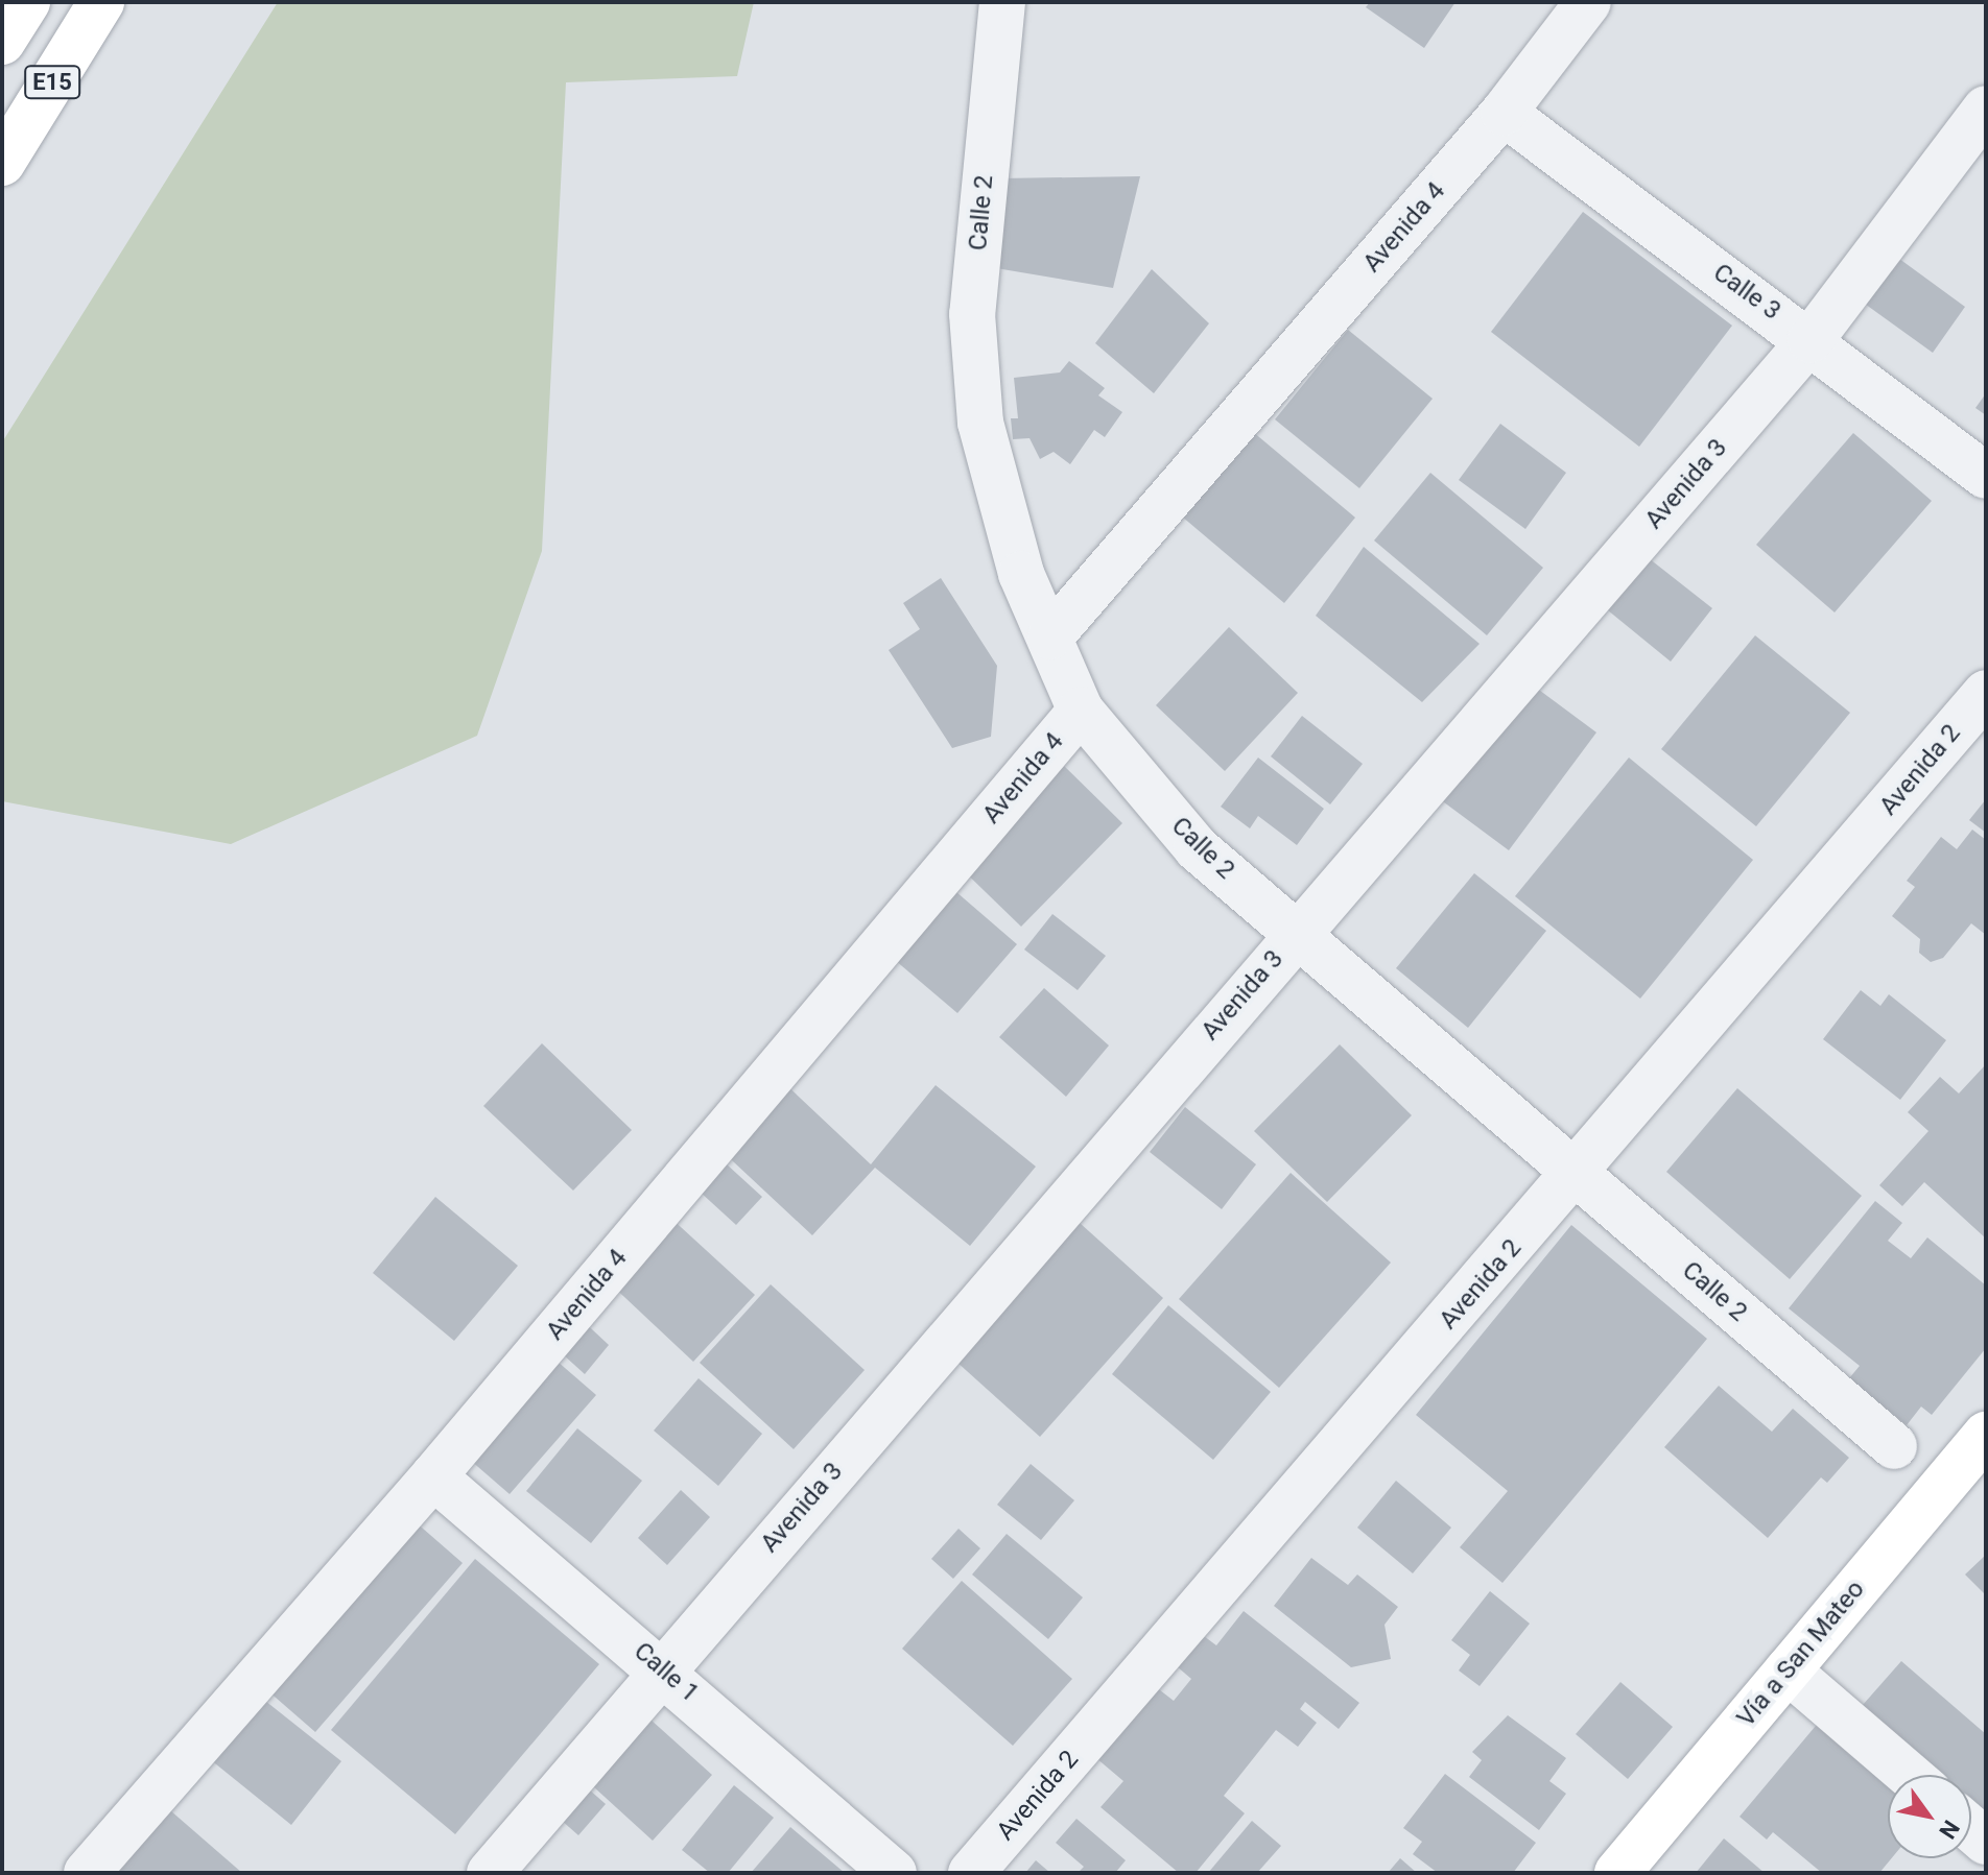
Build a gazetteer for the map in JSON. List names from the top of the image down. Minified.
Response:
{"streets":{"main road":["E15","Vía a San Mateo"],"street":["Calle 2","Avenida 4","Calle 3","Avenida 3","Avenida 2","Calle 1"]},"crossings":[["Calle 2","Avenida 4"],["Calle 2","Avenida 3"],["Calle 2","Avenida 2"],["Avenida 4","Calle 3"],["Avenida 4","Calle 1"],["Calle 3","Avenida 3"],["Avenida 3","Calle 1"]],"north":"bottom right"}
